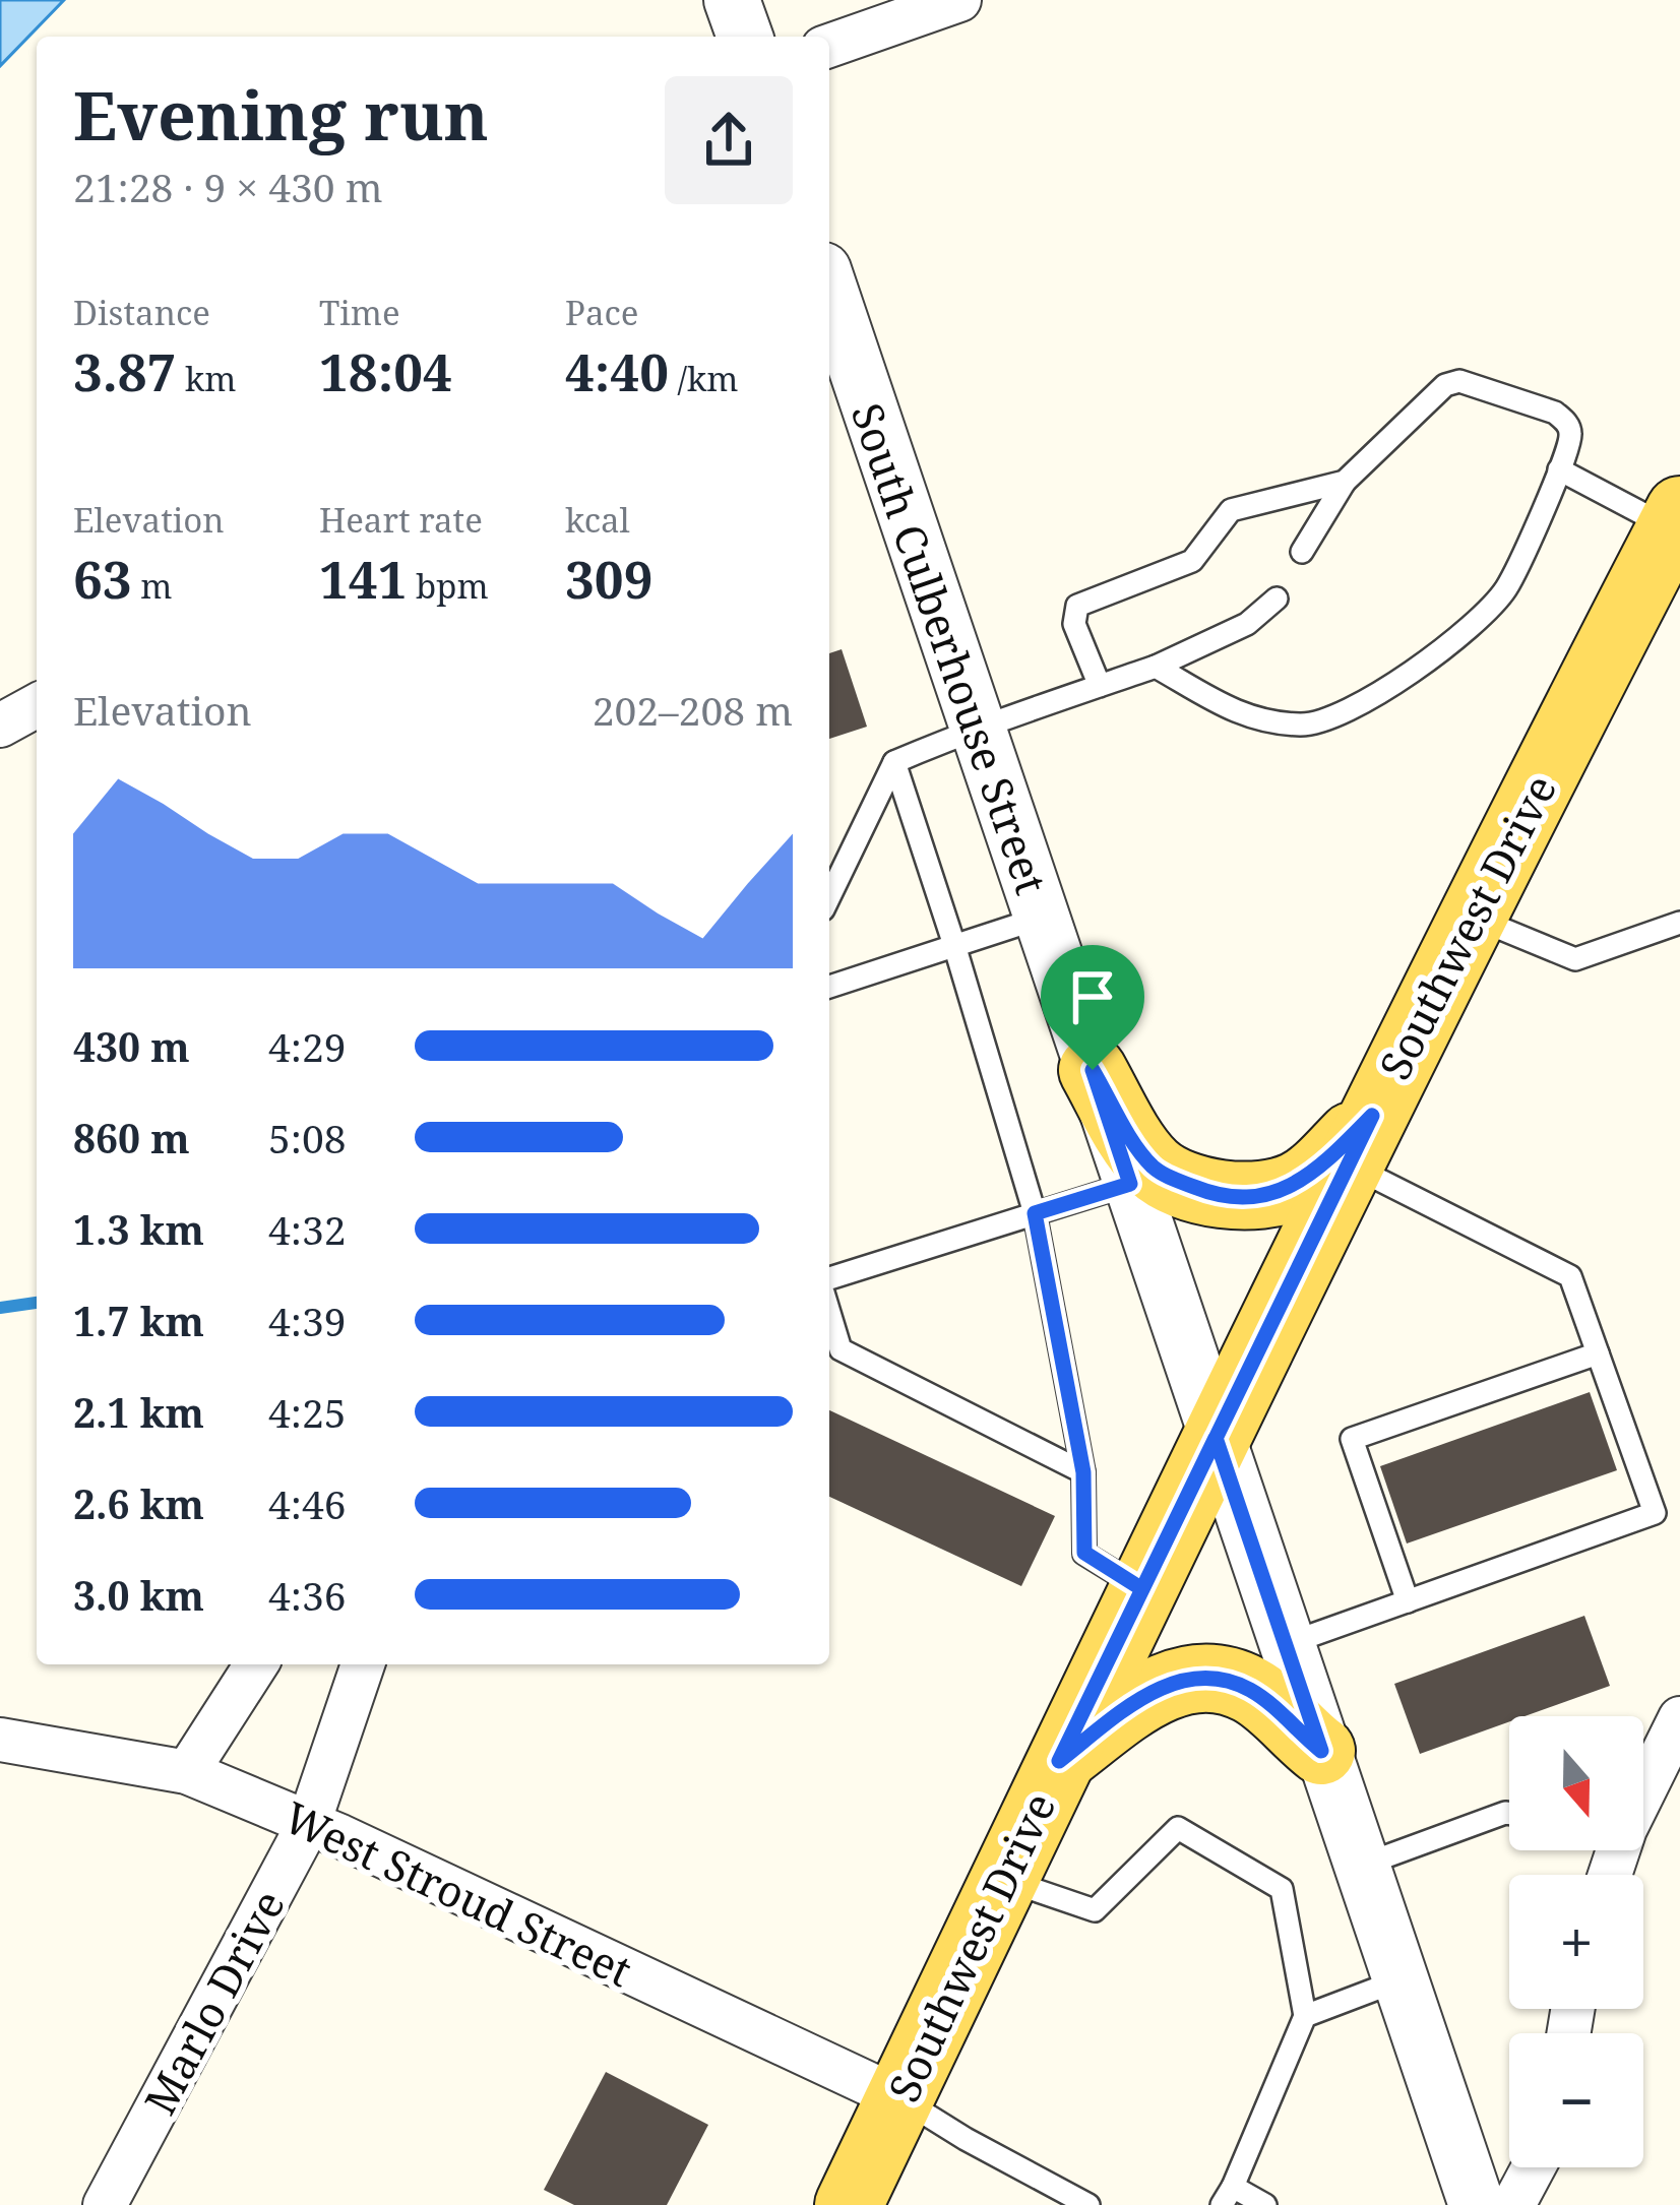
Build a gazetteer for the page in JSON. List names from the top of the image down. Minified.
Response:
{"streets":{"main road":["Southwest Drive"],"street":["South Culberhouse Street","West Stroud Street","Marlo Drive"]},"crossings":[["South Culberhouse Street","Southwest Drive"],["Southwest Drive","West Stroud Street"],["West Stroud Street","Marlo Drive"]],"north":"bottom","page":{"heading":["Evening run","21:28 · 9 × 430 m"],"stats":[["Distance","3.87 km"],["Time","18:04"],["Pace","4:40 /km"],["Elevation","63 m"],["Heart rate","141 bpm"],["kcal","309"]],"chart":["Elevation","202–208 m"],"list":[{"name":"430 m","note":"4:29"},{"name":"860 m","note":"5:08"},{"name":"1.3 km","note":"4:32"},{"name":"1.7 km","note":"4:39"},{"name":"2.1 km","note":"4:25"},{"name":"2.6 km","note":"4:46"},{"name":"3.0 km","note":"4:36"}],"map_buttons":["+","−"]}}
